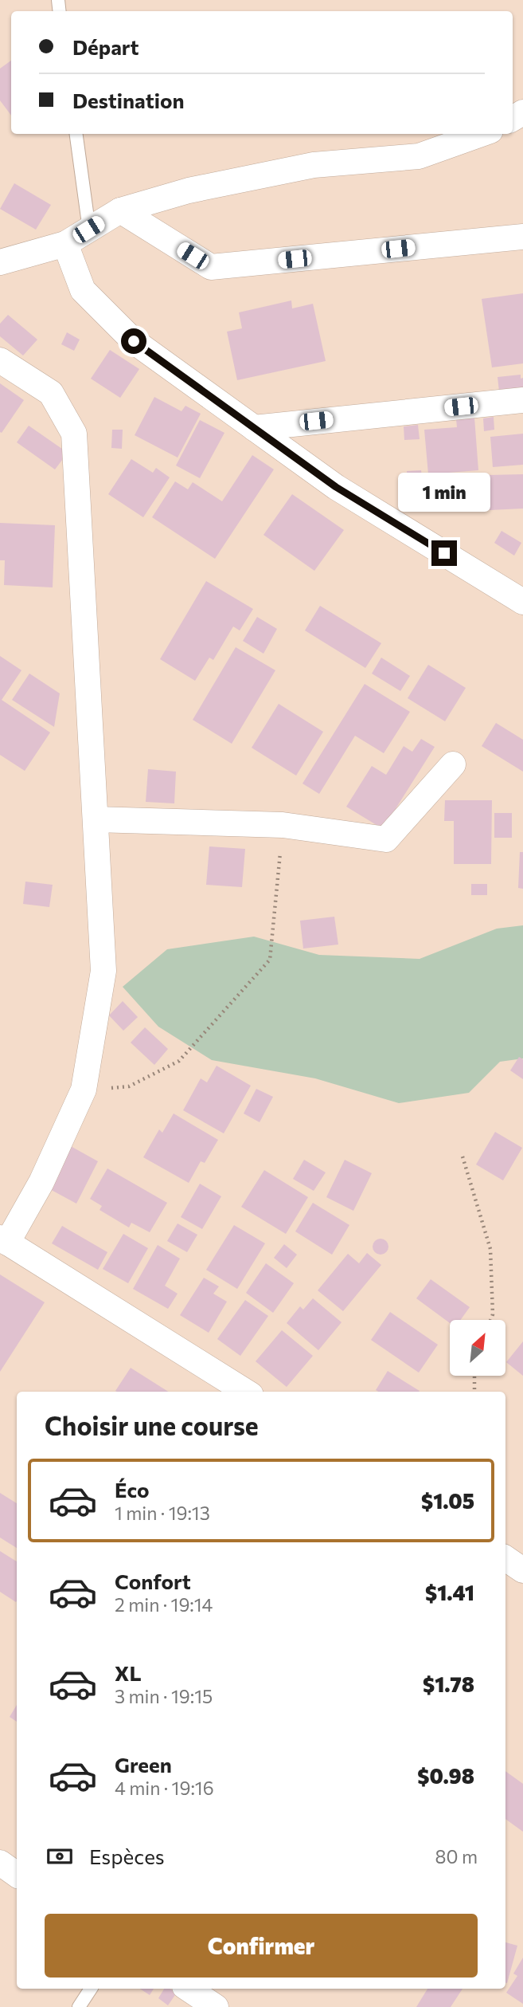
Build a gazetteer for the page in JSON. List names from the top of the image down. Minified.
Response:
{"north":"top right","page":{"banner":["Départ","Destination"],"bubble":"1 min","heading":"Choisir une course","list":[{"name":"Éco","note":"1 min · 19:13","value":"$1.05"},{"name":"Confort","note":"2 min · 19:14","value":"$1.41"},{"name":"XL","note":"3 min · 19:15","value":"$1.78"},{"name":"Green","note":"4 min · 19:16","value":"$0.98"}],"pay":["Espèces","80 m"],"buttons":"Confirmer"}}
